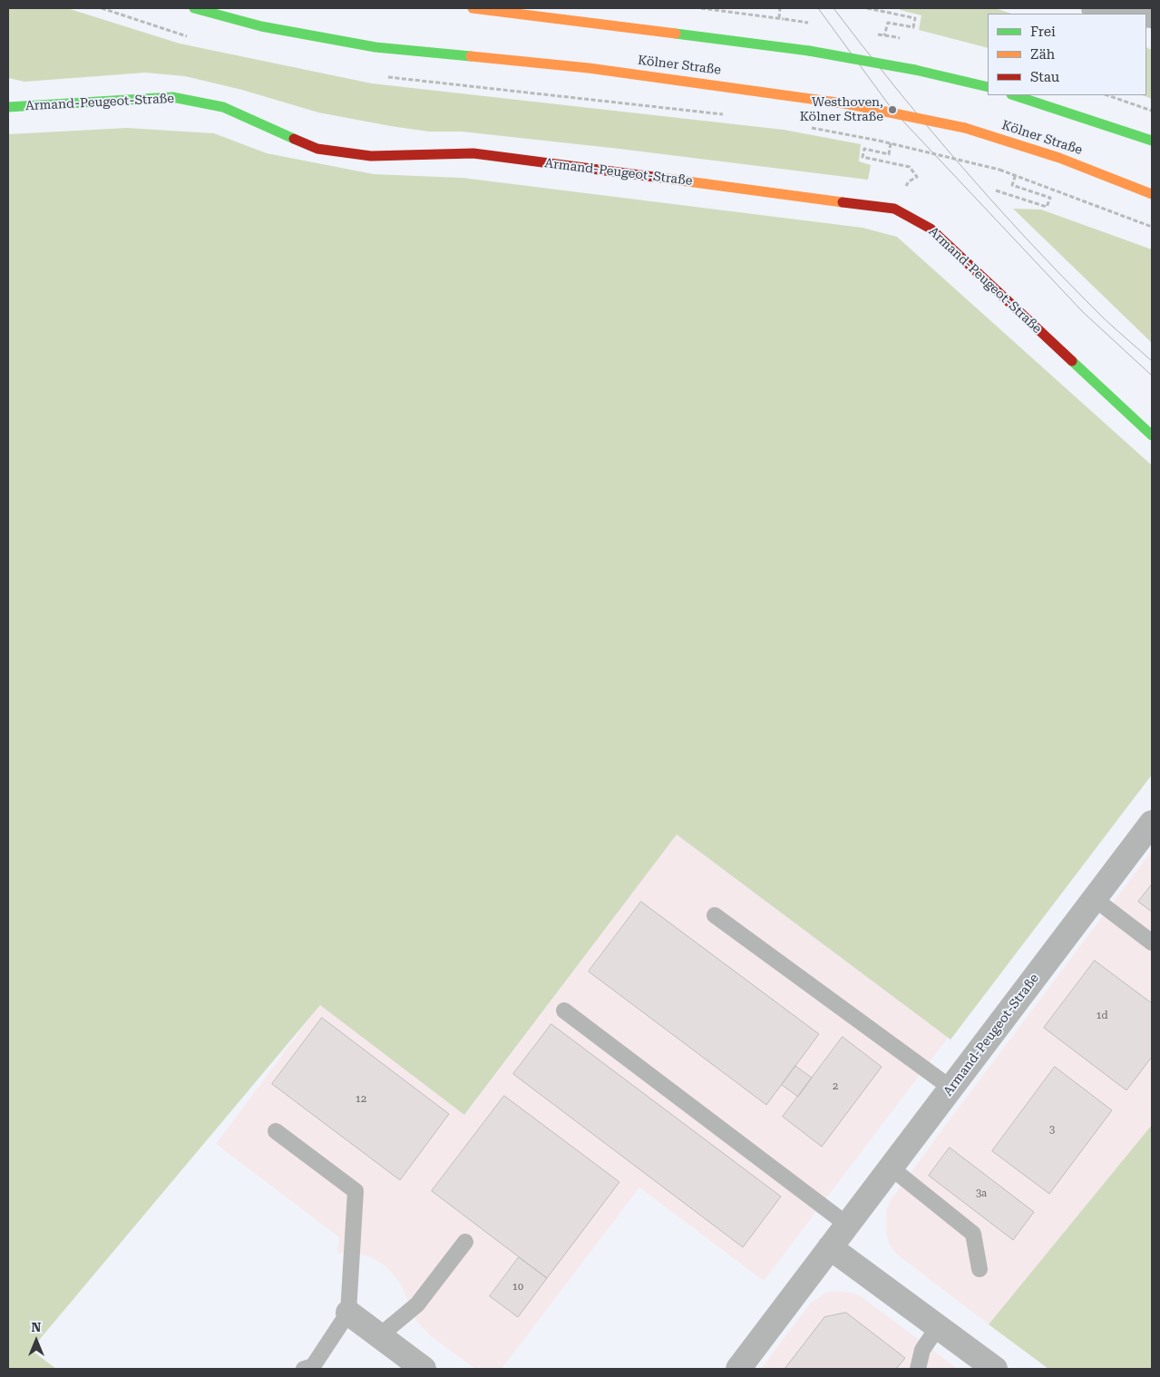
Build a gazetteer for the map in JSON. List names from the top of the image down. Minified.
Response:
{"streets":{"main road":["Kölner Straße","Armand-Peugeot-Straße"]},"places":["Westhoven, Kölner Straße"],"house_numbers":["1d","2","12","3","3a","10"],"legend":["Frei","Zäh","Stau"],"north":"top"}
